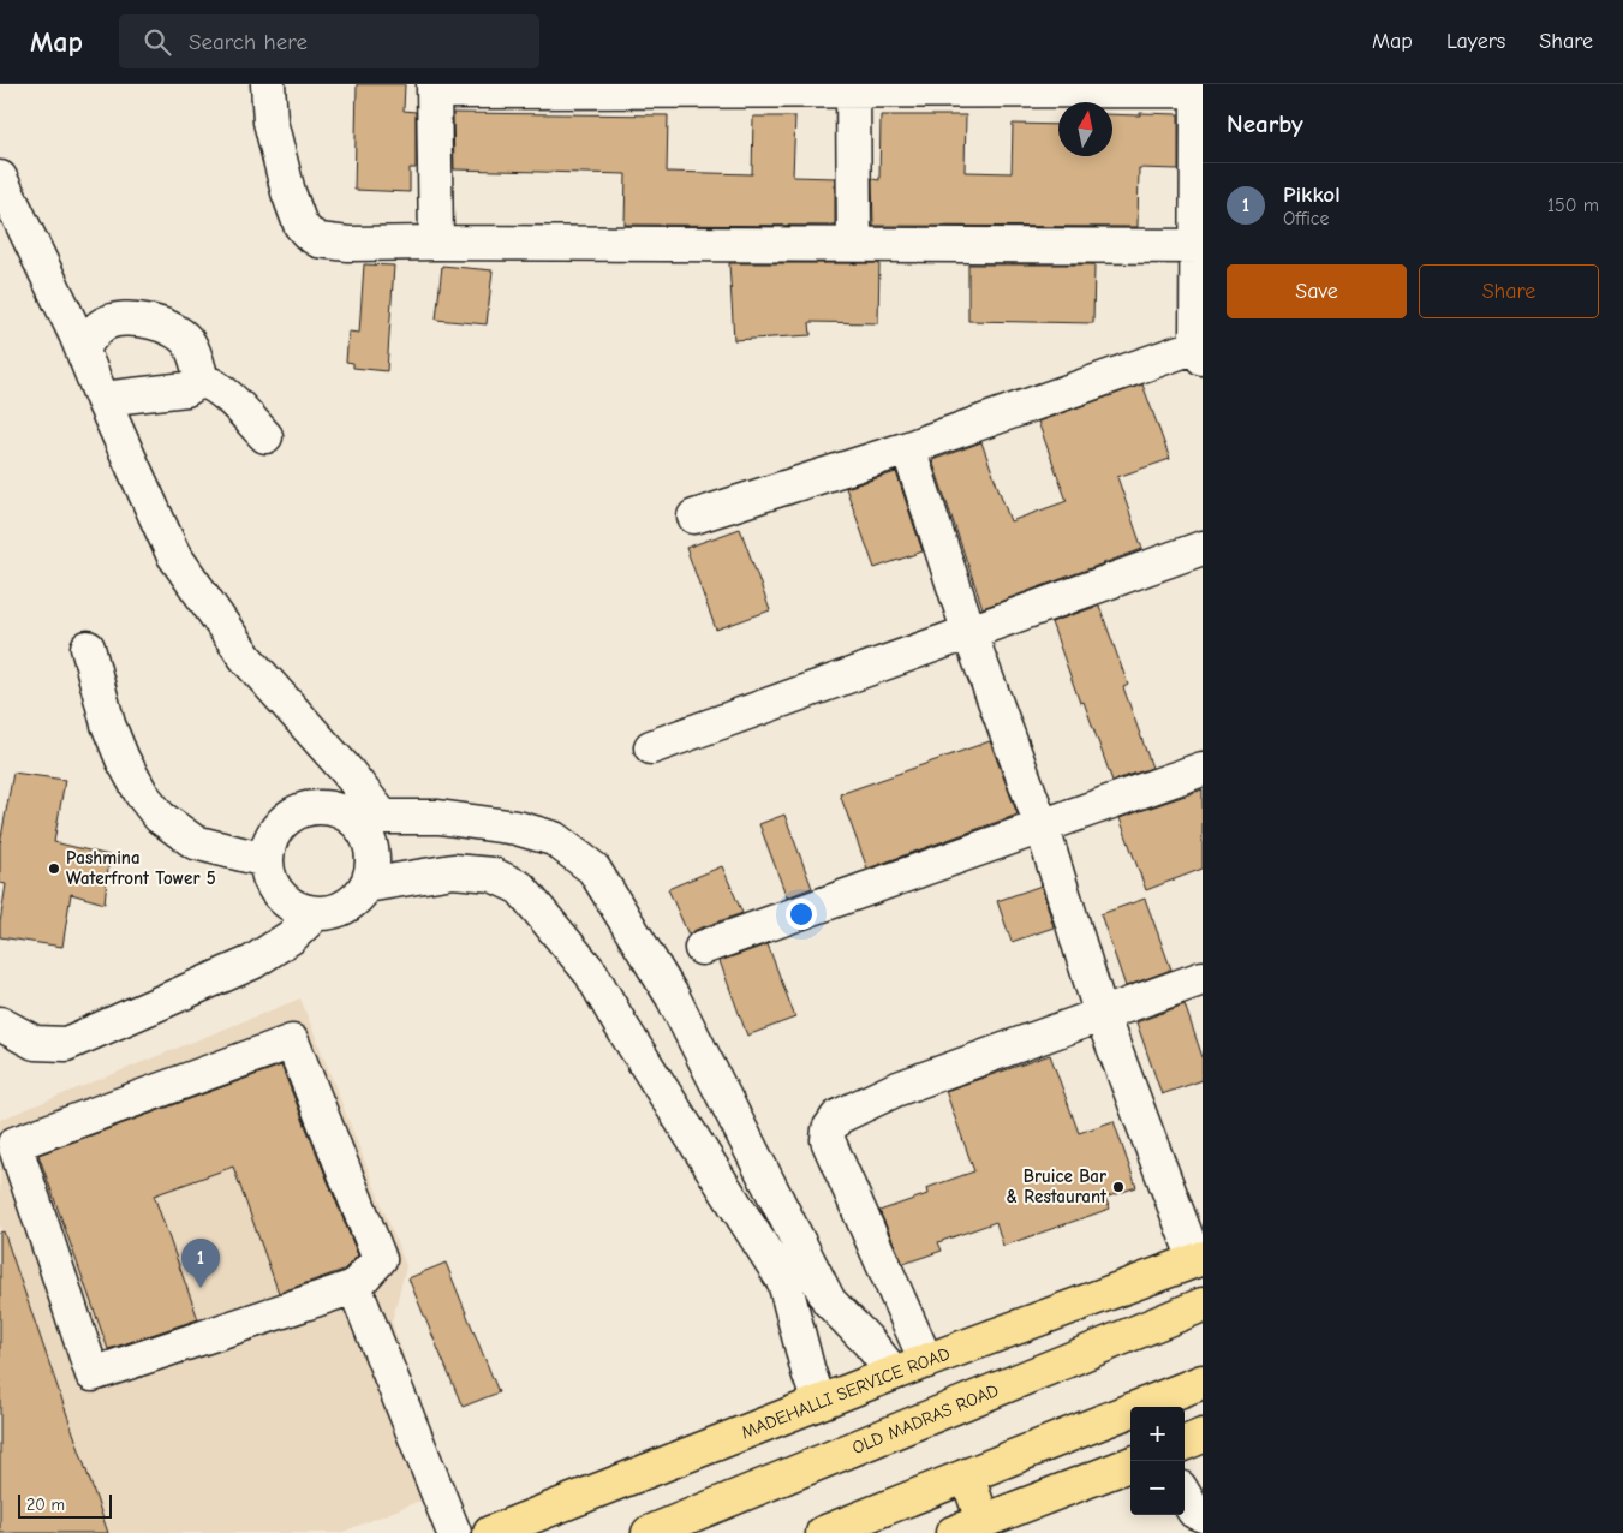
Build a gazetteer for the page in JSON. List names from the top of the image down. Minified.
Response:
{"streets":{"main road":["MADEHALLI SERVICE ROAD","OLD MADRAS ROAD"]},"places":["Pashmina Waterfront Tower 5","Bruice Bar & Restaurant"],"scale_bar":"20 m","north":"top","page":{"header":"Map","search":"Search here","nav":["Map","Layers","Share"],"heading":"Nearby","list":[{"mark":"1","name":"Pikkol","note":"Office","value":"150 m"}],"buttons":["Save","Share"],"pins":"1","map_buttons":["+","−"],"scale":"20 m"}}
